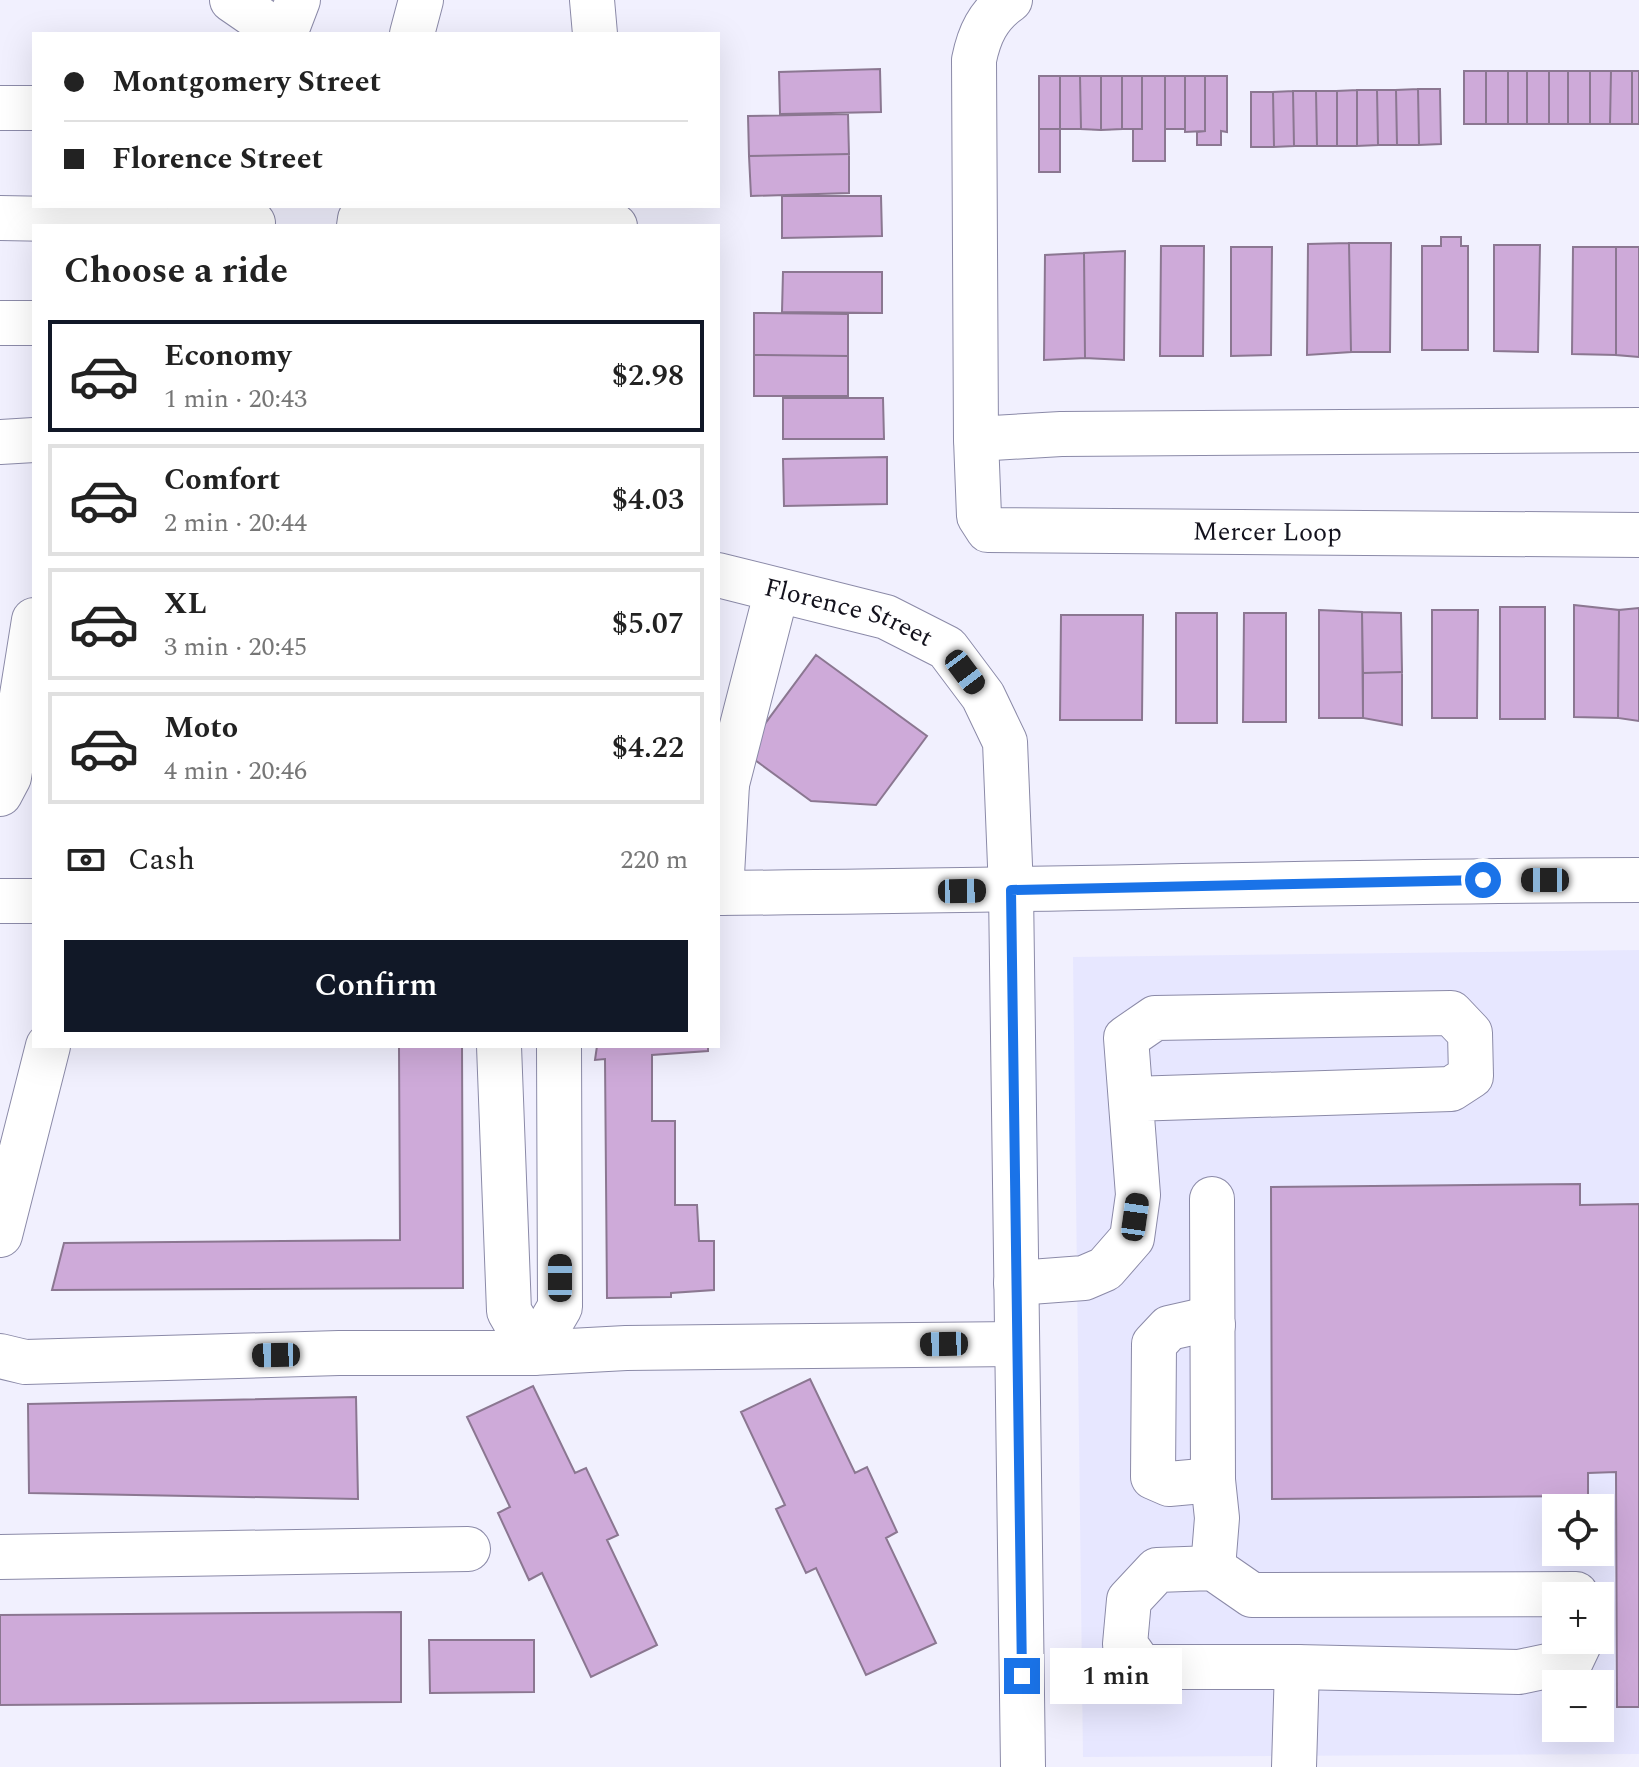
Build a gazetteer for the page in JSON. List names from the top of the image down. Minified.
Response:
{"streets":{"street":["Mercer Loop","Florence Street"]},"page":{"banner":["Montgomery Street","Florence Street"],"heading":"Choose a ride","list":[{"name":"Economy","note":"1 min · 20:43","value":"$2.98"},{"name":"Comfort","note":"2 min · 20:44","value":"$4.03"},{"name":"XL","note":"3 min · 20:45","value":"$5.07"},{"name":"Moto","note":"4 min · 20:46","value":"$4.22"}],"pay":["Cash","220 m"],"buttons":"Confirm","map_buttons":["+","−"],"bubble":"1 min"}}
